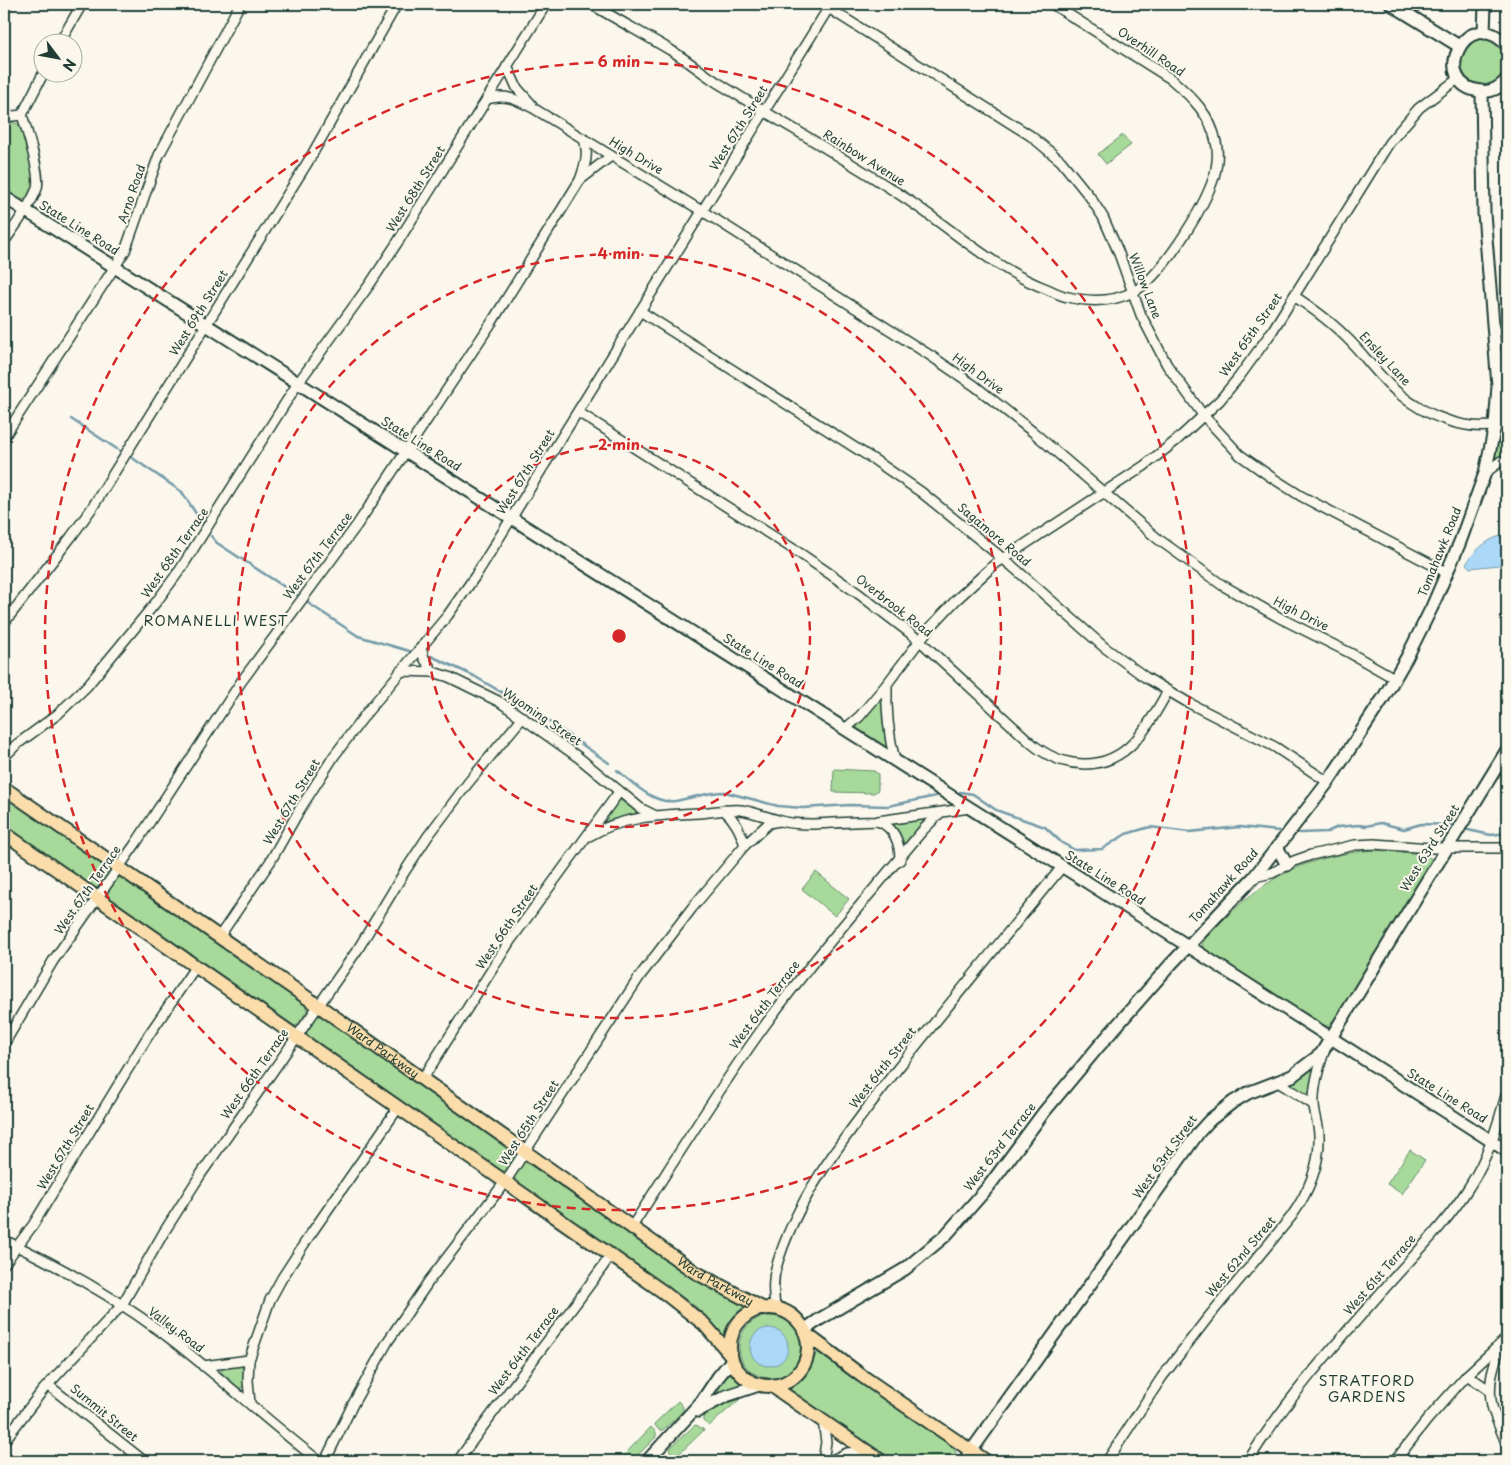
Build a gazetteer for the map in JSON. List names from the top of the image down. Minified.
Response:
{"streets":{"main road":["State Line Road","Tomahawk Road","West 63rd Street","Ward Parkway","West 63rd Terrace"],"street":["Overhill Road","West 67th Street","High Drive","Rainbow Avenue","West 68th Street","Arno Road","Willow Lane","West 69th Street","West 65th Street","Ensley Lane","Sagamore Road","West 68th Terrace","West 67th Terrace","Overbrook Road","Wyoming Street","West 66th Street","West 64th Terrace","West 64th Street","West 66th Terrace","West 62nd Street","West 61st Terrace","Valley Road","Summit Street"]},"crossings":[["Overhill Road","Rainbow Avenue"],["Overhill Road","Willow Lane"],["West 67th Street","High Drive"],["West 67th Street","Rainbow Avenue"],["West 67th Street","State Line Road"],["West 67th Street","Willow Lane"],["West 67th Street","Sagamore Road"],["West 67th Street","Overbrook Road"],["West 67th Street","Wyoming Street"],["West 67th Street","Ward Parkway"],["West 67th Street","Valley Road"],["High Drive","West 68th Street"],["High Drive","West 65th Street"],["High Drive","Tomahawk Road"],["High Drive","West 67th Terrace"],["Rainbow Avenue","Willow Lane"],["West 68th Street","State Line Road"],["West 68th Street","West 68th Terrace"],["Arno Road","State Line Road"],["State Line Road","West 69th Street"],["State Line Road","West 65th Street"],["State Line Road","Tomahawk Road"],["State Line Road","West 68th Terrace"],["State Line Road","West 67th Terrace"],["State Line Road","West 63rd Street"],["State Line Road","West 64th Street"],["State Line Road","West 63rd Terrace"],["State Line Road","West 62nd Street"],["State Line Road","West 61st Terrace"],["Willow Lane","West 65th Street"],["Willow Lane","Tomahawk Road"],["West 65th Street","Ensley Lane"],["West 65th Street","Sagamore Road"],["West 65th Street","Overbrook Road"],["West 65th Street","Ward Parkway"],["Ensley Lane","Tomahawk Road"],["Sagamore Road","Tomahawk Road"],["Sagamore Road","Overbrook Road"],["Tomahawk Road","West 63rd Terrace"],["West 67th Terrace","Ward Parkway"],["Wyoming Street","West 66th Street"],["Wyoming Street","West 66th Terrace"],["West 63rd Street","West 62nd Street"],["West 66th Street","Ward Parkway"],["West 64th Terrace","Ward Parkway"],["Ward Parkway","West 64th Street"],["Ward Parkway","West 66th Terrace"],["Ward Parkway","West 63rd Terrace"],["West 64th Street","West 63rd Terrace"],["West 66th Terrace","Valley Road"],["West 66th Terrace","Summit Street"]],"districts":["ROMANELLI WEST","STRATFORD GARDENS"],"north":"bottom right","rings":["6 min","4 min","2 min"]}
